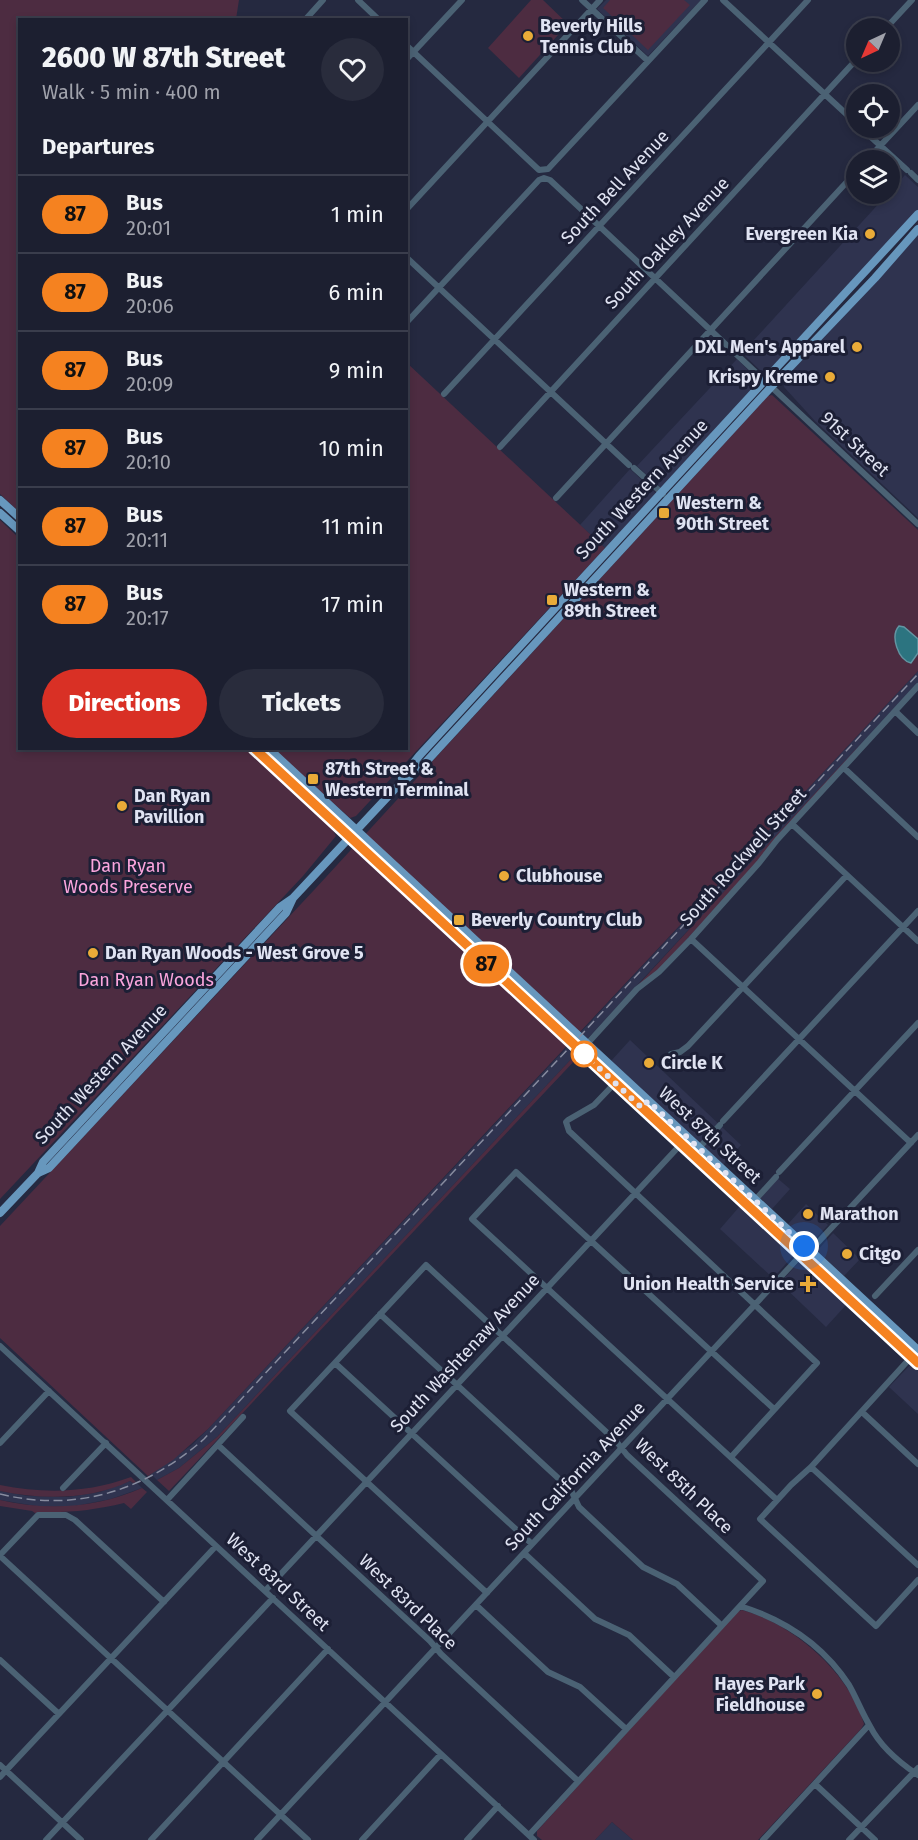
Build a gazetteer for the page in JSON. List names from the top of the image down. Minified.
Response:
{"streets":{"main road":["South Western Avenue","West 87th Street"],"street":["South Bell Avenue","South Oakley Avenue","91st Street","South Rockwell Street","South Washtenaw Avenue","South California Avenue","West 85th Place","West 83rd Street","West 83rd Place"]},"crossings":[["South Bell Avenue","91st Street"],["South Oakley Avenue","91st Street"],["91st Street","South Western Avenue"],["South Western Avenue","West 87th Street"],["South Rockwell Street","West 87th Street"],["West 87th Street","South Washtenaw Avenue"],["West 87th Street","South California Avenue"],["South Washtenaw Avenue","West 85th Place"],["South Washtenaw Avenue","West 83rd Street"],["South Washtenaw Avenue","West 83rd Place"],["South California Avenue","West 85th Place"],["South California Avenue","West 83rd Street"],["South California Avenue","West 83rd Place"]],"parks":["Dan Ryan Woods Preserve","Dan Ryan Woods"],"places":{"other":["Beverly Hills Tennis Club","Evergreen Kia","DXL Men's Apparel","Krispy Kreme","Dan Ryan Pavillion","Clubhouse","Dan Ryan Woods - West Grove 5","Circle K","Marathon","Citgo","Hayes Park Fieldhouse"],"transit":["Western & 90th Street","Western & 89th Street","87th Street & Western Terminal","Beverly Country Club"],"health":["Union Health Service"]},"lines":["bus line 87"],"north":"bottom left","page":{"on_map":"87","heading":[["2600 W 87th Street","Walk · 5 min · 400 m"],"Departures"],"list":[{"mark":"87","name":"Bus","note":"20:01","value":"1 min"},{"mark":"87","name":"Bus","note":"20:06","value":"6 min"},{"mark":"87","name":"Bus","note":"20:09","value":"9 min"},{"mark":"87","name":"Bus","note":"20:10","value":"10 min"},{"mark":"87","name":"Bus","note":"20:11","value":"11 min"},{"mark":"87","name":"Bus","note":"20:17","value":"17 min"}],"buttons":["Directions","Tickets"]}}
